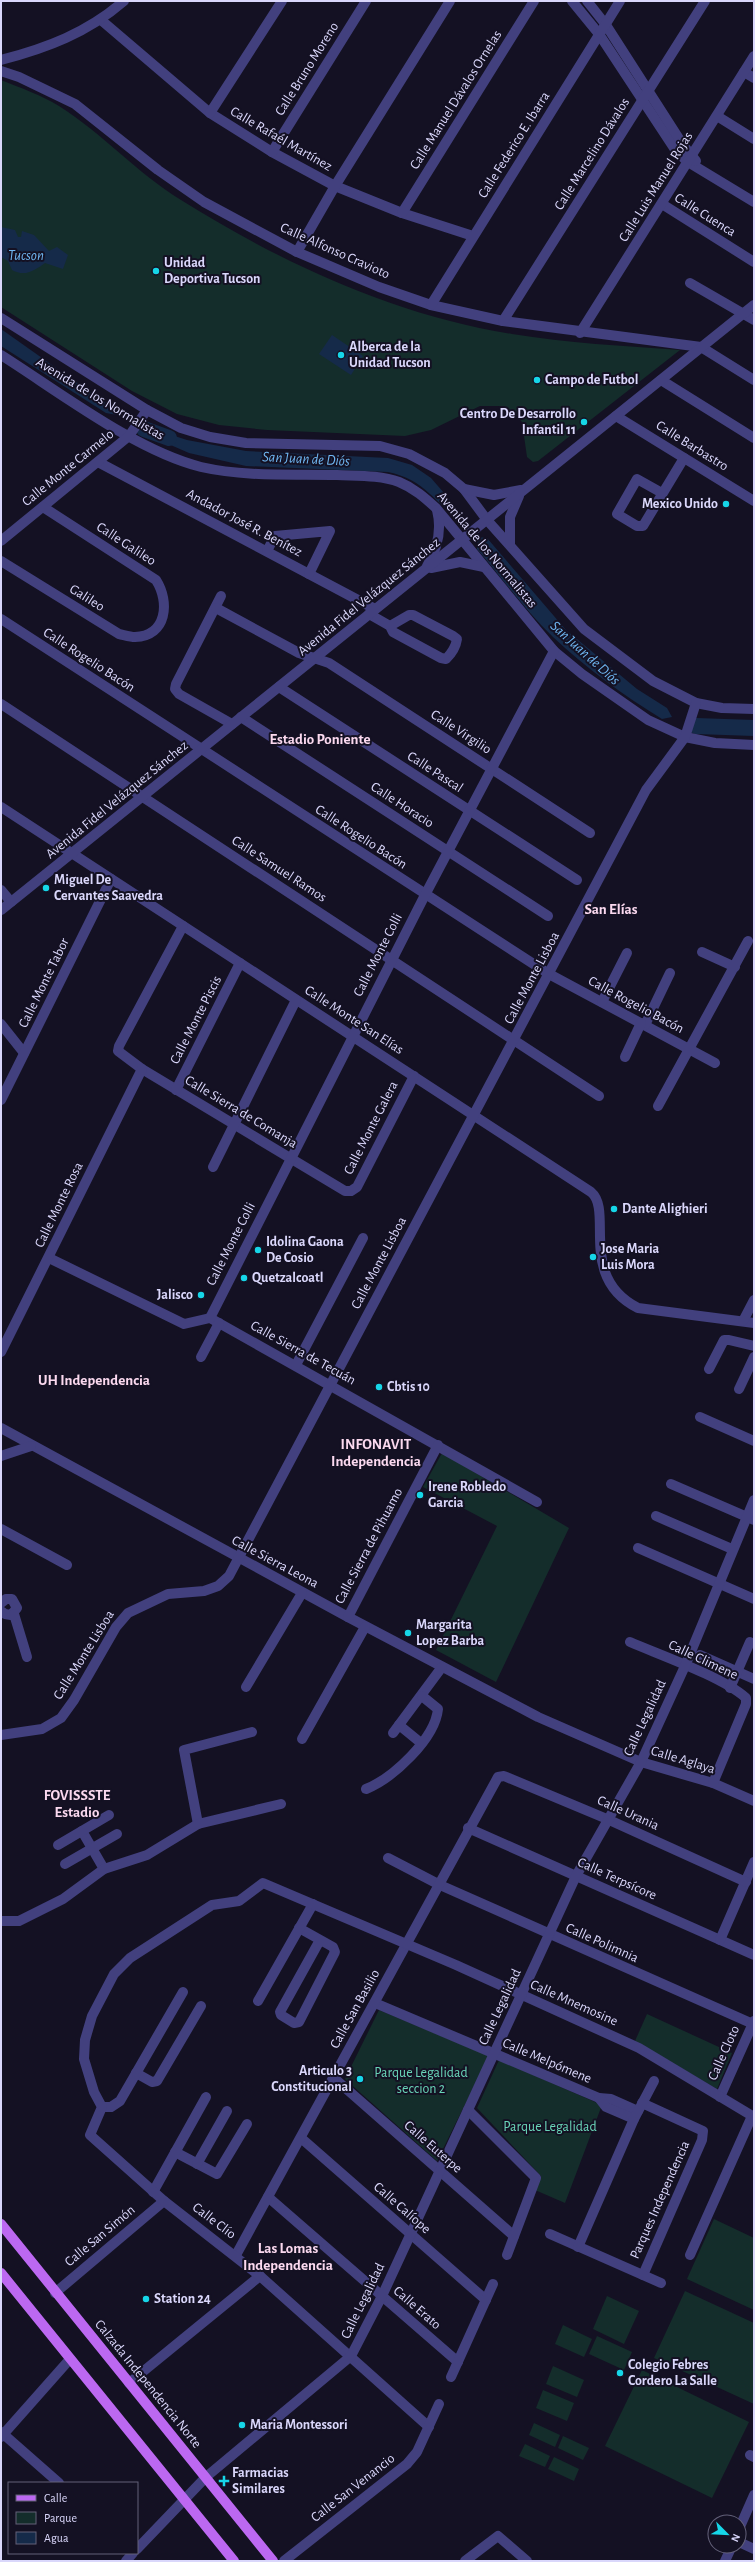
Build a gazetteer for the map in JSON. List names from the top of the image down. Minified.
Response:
{"streets":{"main road":["Calzada Independencia Norte"],"street":["Calle Bruno Moreno","Calle Manuel Dávalos Ornelas","Calle Rafaél Martínez","Calle Federico E. Ibarra","Calle Marcelino Dávalos","Calle Luis Manuel Rojas","Calle Cuenca","Calle Alfonso Cravioto","Avenida de los Normalistas","Calle Barbastro","Calle Monte Carmelo","Andador José R. Benítez","Calle Galileo","Avenida Fidel Velázquez Sánchez","Galileo","Calle Rogelio Bacón","Calle Virgilio","Calle Pascal","Calle Horacio","Calle Samuel Ramos","Calle Monte Colli","Calle Monte Lisboa","Calle Monte Tabor","Calle Monte Piscis","Calle Monte San Elías","Calle Sierra de Comanja","Calle Monte Galera","Calle Monte Rosa","Calle Sierra de Tecuán","Calle Sierra de Pihuamo","Calle Sierra Leona","Calle Climene","Calle Legalidad","Calle Aglaya","Calle Urania","Calle Terpsícore","Calle Polimnia","Calle Mnemosine","Calle San Basilio","Calle Cloto","Calle Melpómene","Calle Euterpe","Parques Independencia","Calle Calíope","Calle Clío","Calle San Simón","Calle Erato","Calle San Venancio"]},"crossings":[["Calle Bruno Moreno","Calle Rafaél Martínez"],["Calle Manuel Dávalos Ornelas","Calle Rafaél Martínez"],["Calle Rafaél Martínez","Calle Federico E. Ibarra"],["Calle Federico E. Ibarra","Calle Alfonso Cravioto"],["Calle Marcelino Dávalos","Calle Alfonso Cravioto"],["Calle Luis Manuel Rojas","Calle Cuenca"],["Calle Luis Manuel Rojas","Calle Alfonso Cravioto"],["Calle Alfonso Cravioto","Avenida Fidel Velázquez Sánchez"],["Avenida de los Normalistas","Calle Monte Carmelo"],["Avenida de los Normalistas","Avenida Fidel Velázquez Sánchez"],["Avenida de los Normalistas","Calle Monte Colli"],["Avenida de los Normalistas","Calle Monte Lisboa"],["Calle Barbastro","Avenida Fidel Velázquez Sánchez"],["Calle Monte Carmelo","Andador José R. Benítez"],["Calle Monte Carmelo","Calle Galileo"],["Andador José R. Benítez","Avenida Fidel Velázquez Sánchez"],["Calle Galileo","Galileo"],["Avenida Fidel Velázquez Sánchez","Calle Rogelio Bacón"],["Avenida Fidel Velázquez Sánchez","Calle Virgilio"],["Avenida Fidel Velázquez Sánchez","Calle Pascal"],["Avenida Fidel Velázquez Sánchez","Calle Horacio"],["Avenida Fidel Velázquez Sánchez","Calle Samuel Ramos"],["Avenida Fidel Velázquez Sánchez","Calle Monte San Elías"],["Calle Rogelio Bacón","Calle Monte Colli"],["Calle Rogelio Bacón","Calle Monte Lisboa"],["Calle Virgilio","Calle Monte Colli"],["Calle Pascal","Calle Monte Colli"],["Calle Horacio","Calle Monte Colli"],["Calle Samuel Ramos","Calle Monte Colli"],["Calle Samuel Ramos","Calle Monte Lisboa"],["Calle Monte Colli","Calle Monte San Elías"],["Calle Monte Colli","Calle Sierra de Comanja"],["Calle Monte Colli","Calle Sierra de Tecuán"],["Calle Monte Lisboa","Calle Monte San Elías"],["Calle Monte Lisboa","Calle Sierra de Tecuán"],["Calle Monte Lisboa","Calle Sierra Leona"],["Calle Monte Tabor","Calle Monte San Elías"],["Calle Monte Piscis","Calle Monte San Elías"],["Calle Monte Piscis","Calle Sierra de Comanja"],["Calle Monte San Elías","Calle Sierra de Comanja"],["Calle Monte San Elías","Calle Monte Galera"],["Calle Sierra de Comanja","Calle Monte Galera"],["Calle Sierra de Comanja","Calle Monte Rosa"],["Calle Sierra de Tecuán","Calle Sierra de Pihuamo"],["Calle Sierra de Pihuamo","Calle Sierra Leona"],["Calle Sierra Leona","Calle Aglaya"],["Calle Climene","Calle Legalidad"],["Calle Climene","Calle Aglaya"],["Calle Legalidad","Calle Aglaya"],["Calle Legalidad","Calle Urania"],["Calle Legalidad","Calle Terpsícore"],["Calle Legalidad","Calle Polimnia"],["Calle Legalidad","Calle Mnemosine"],["Calle Legalidad","Calle Melpómene"],["Calle Legalidad","Calle Euterpe"],["Calle Legalidad","Calle Calíope"],["Calle Legalidad","Calle Clío"],["Calle Legalidad","Calle Erato"],["Calle Legalidad","Calzada Independencia Norte"],["Calle Urania","Calle San Basilio"],["Calle Terpsícore","Calle San Basilio"],["Calle Polimnia","Calle San Basilio"],["Calle Polimnia","Calle Cloto"],["Calle Mnemosine","Calle San Basilio"],["Calle Mnemosine","Calle Cloto"],["Calle Mnemosine","Calle Clío"],["Calle San Basilio","Calle Melpómene"],["Calle San Basilio","Calle Euterpe"],["Calle San Basilio","Calle Calíope"],["Calle San Basilio","Calle Clío"],["Calle San Basilio","Calle Erato"],["Calle Melpómene","Parques Independencia"],["Calle Clío","Calle San Simón"],["Calle Clío","Calle San Venancio"],["Calle San Simón","Calzada Independencia Norte"]],"districts":["Estadio Poniente","San Elías","UH Independencia","INFONAVIT Independencia","FOVISSSTE Estadio","Las Lomas Independencia"],"water":["Tucson","San Juan de Diós"],"parks":["Parque Legalidad seccion 2","Parque Legalidad"],"places":{"other":["Unidad Deportiva Tucson","Alberca de la Unidad Tucson","Campo de Futbol","Centro De Desarrollo Infantil 11","Mexico Unido","Miguel De Cervantes Saavedra","Dante Alighieri","Idolina Gaona De Cosio","Jose Maria Luis Mora","Quetzalcoatl","Jalisco","Cbtis 10","Irene Robledo Garcia","Margarita Lopez Barba","Articulo 3 Constitucional","Station 24","Colegio Febres Cordero La Salle","Maria Montessori"],"health":["Farmacias Similares"]},"legend":["Calle","Parque","Agua"],"north":"bottom right"}
